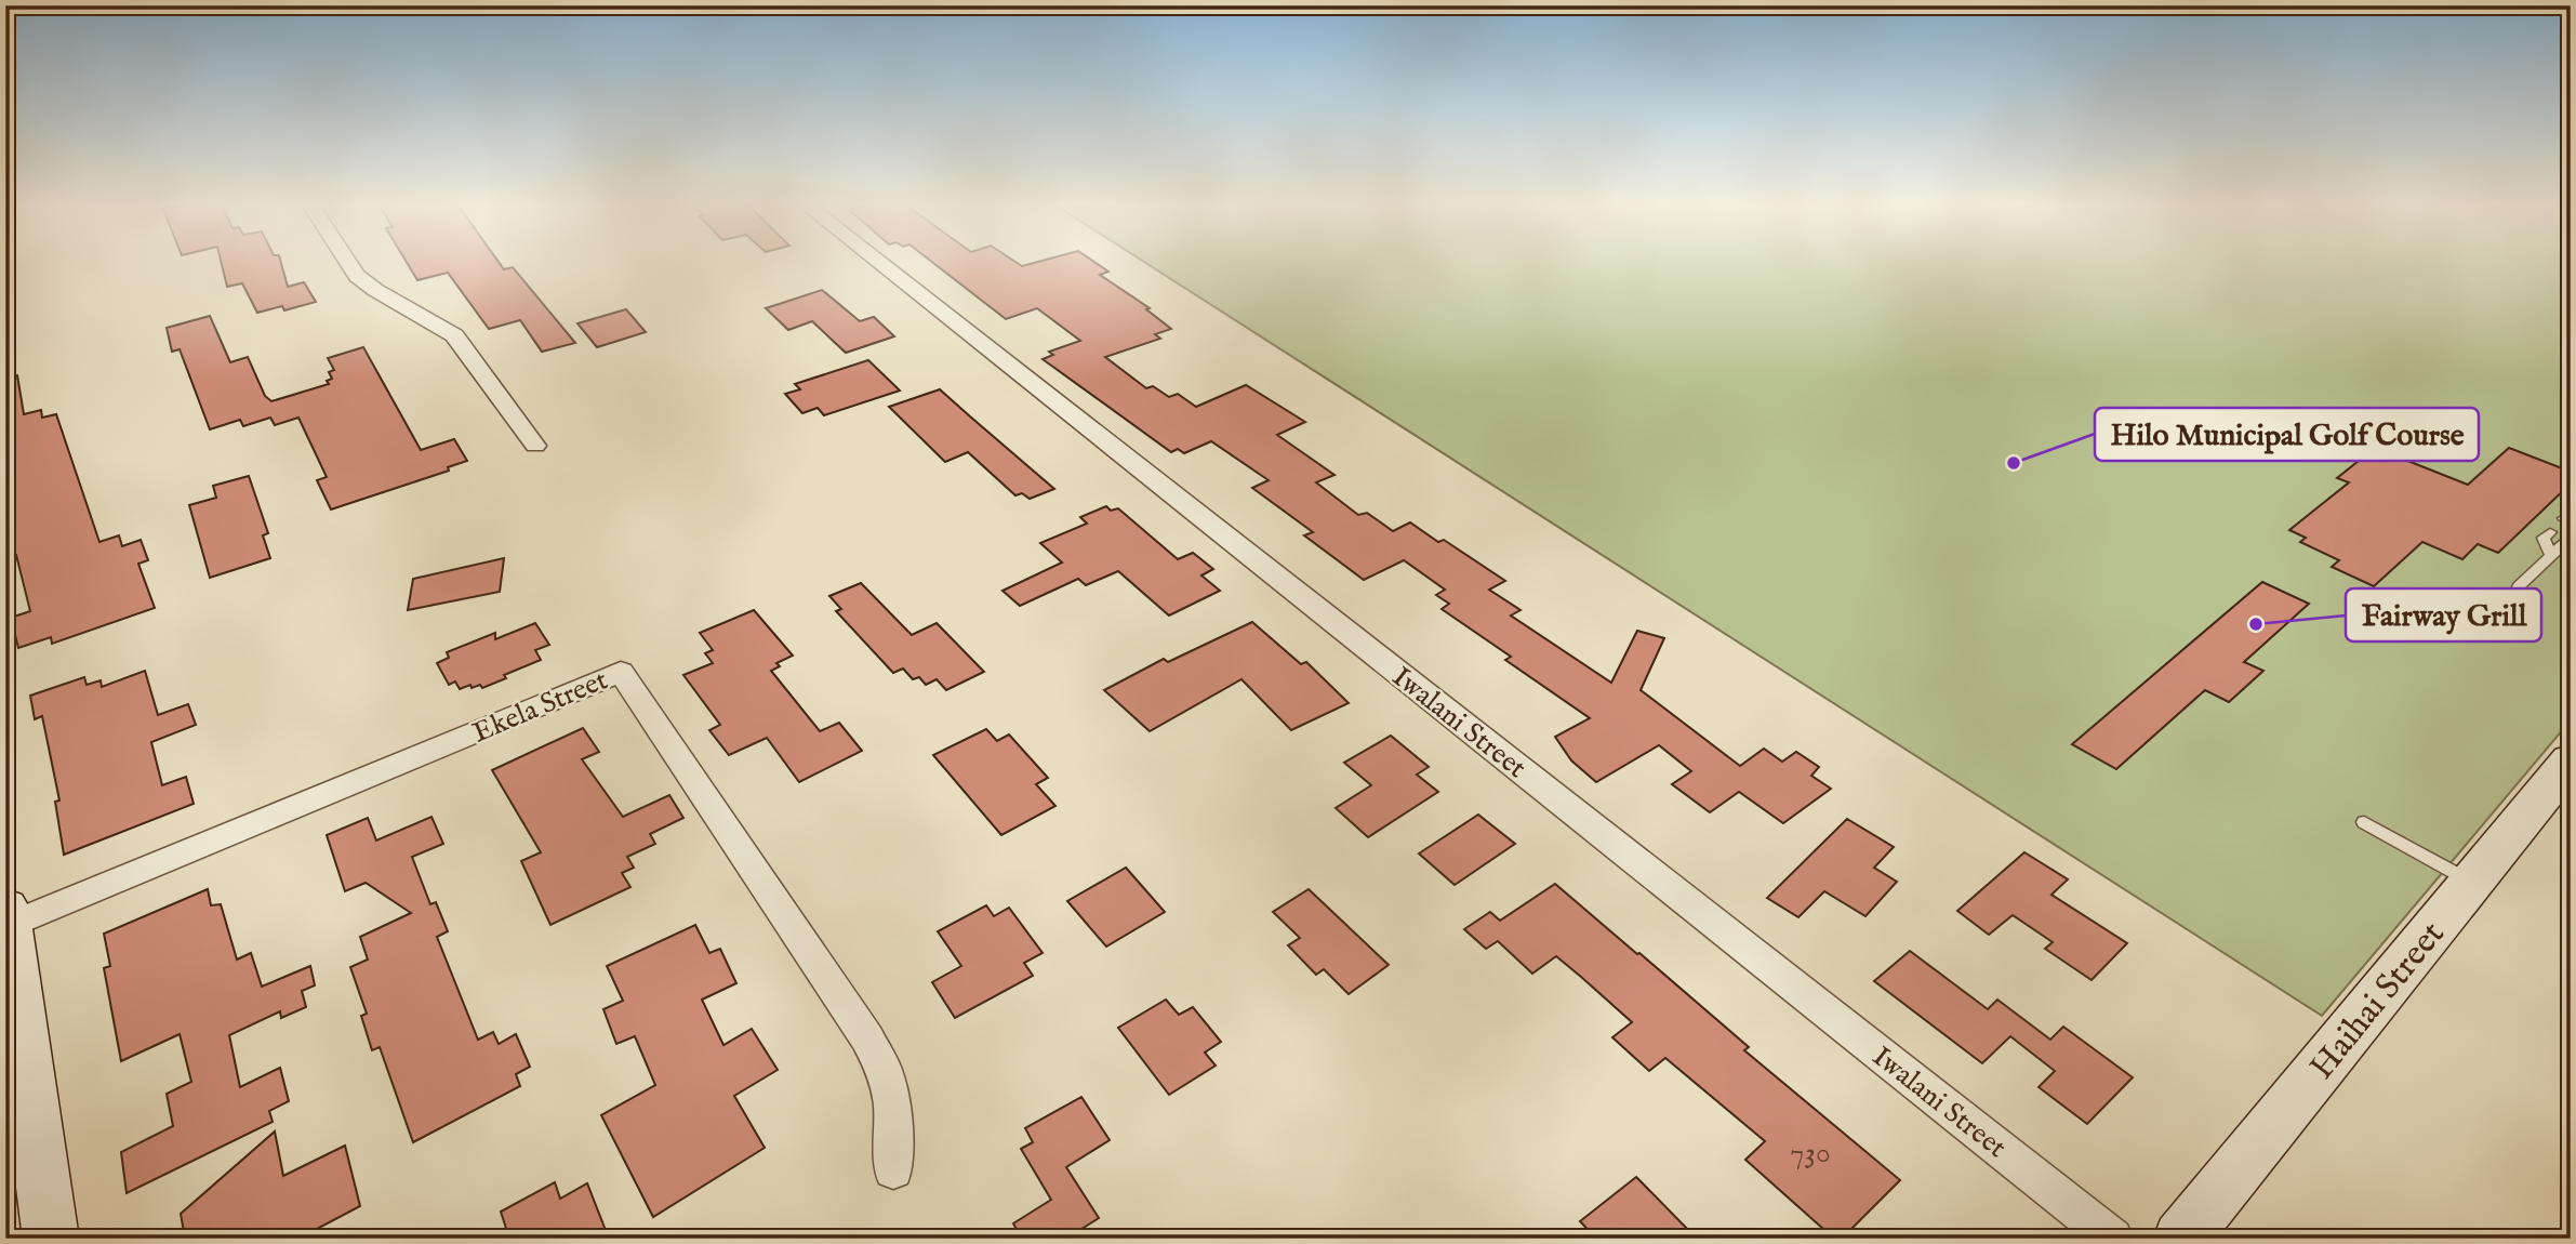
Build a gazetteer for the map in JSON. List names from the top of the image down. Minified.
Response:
{"streets":{"street":["Ekela Street","Iwalani Street","Haihai Street"]},"places":["Hilo Municipal Golf Course","Fairway Grill"],"house_numbers":["730"]}
